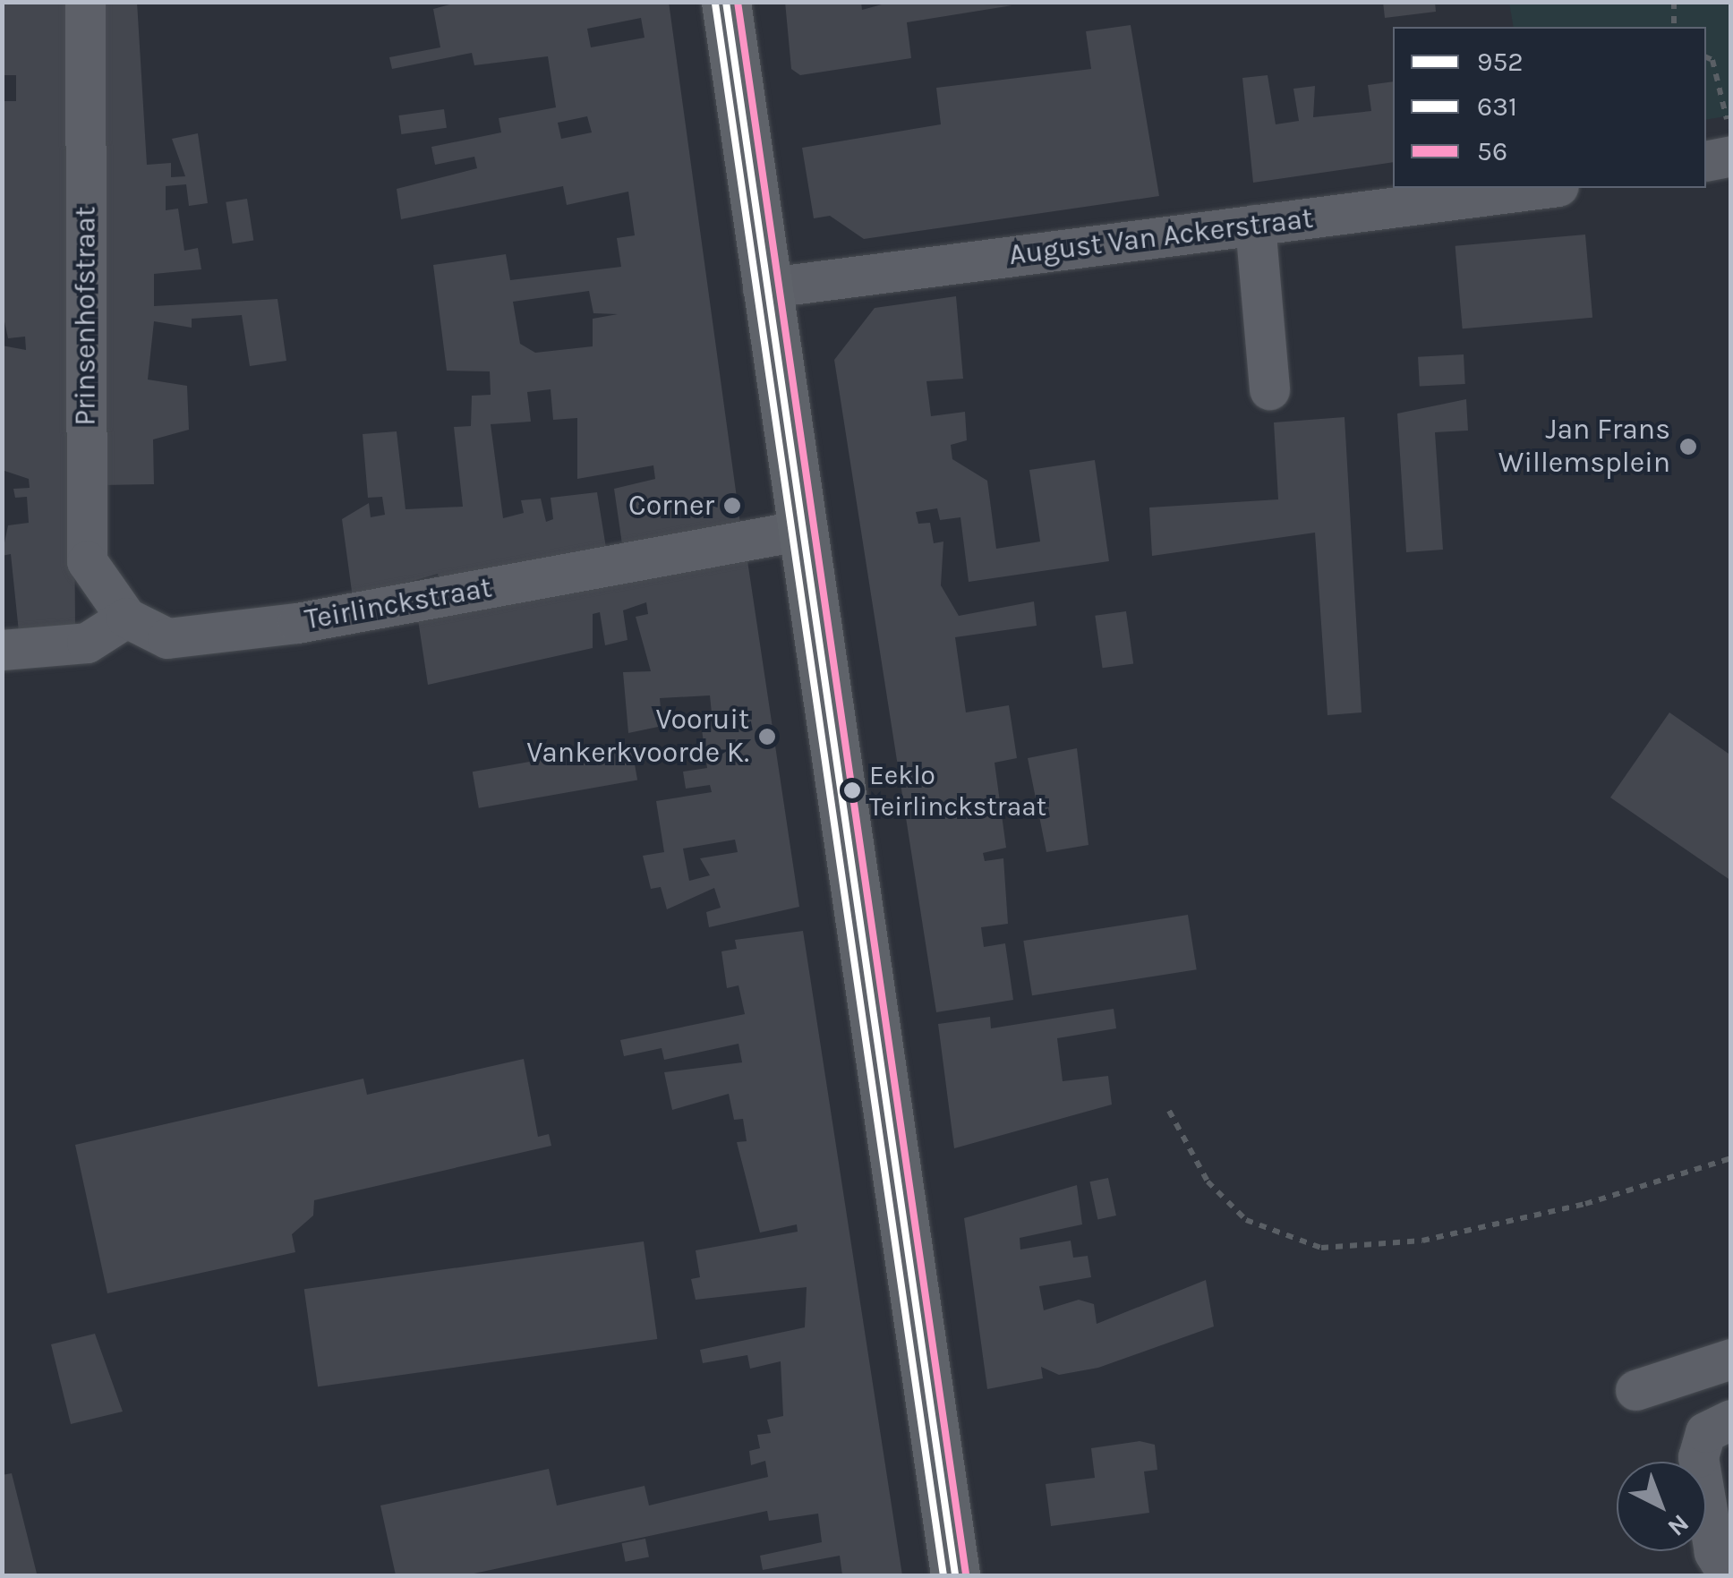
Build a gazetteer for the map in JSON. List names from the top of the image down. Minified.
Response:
{"streets":{"street":["August Van Ackerstraat","Prinsenhofstraat","Teirlinckstraat"]},"crossings":[["Prinsenhofstraat","Teirlinckstraat"]],"places":["Jan Frans Willemsplein","Corner","Vooruit Vankerkvoorde K.","Eeklo Teirlinckstraat"],"lines":["transit line 952","transit line 56","transit line 631"],"legend":["952","631","56"],"north":"bottom right"}
